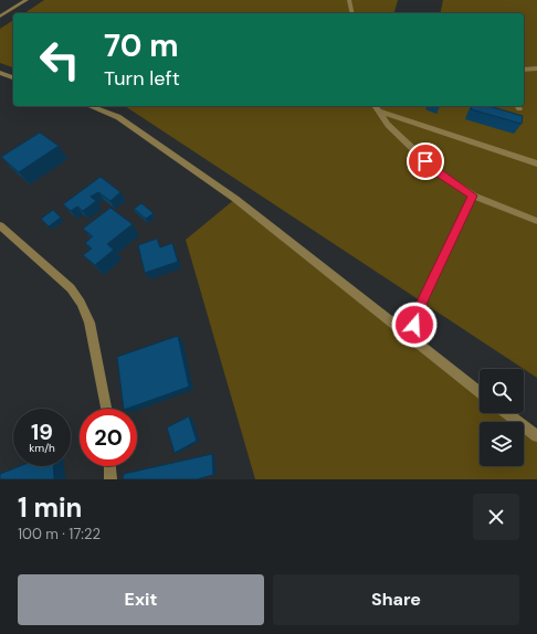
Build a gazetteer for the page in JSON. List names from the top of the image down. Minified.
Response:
{"page":{"turn":["70 m","Turn left"],"speed":"19 km/h","limit":"20","heading":["1 min","100 m · 17:22"],"buttons":["Exit","Share"]}}
